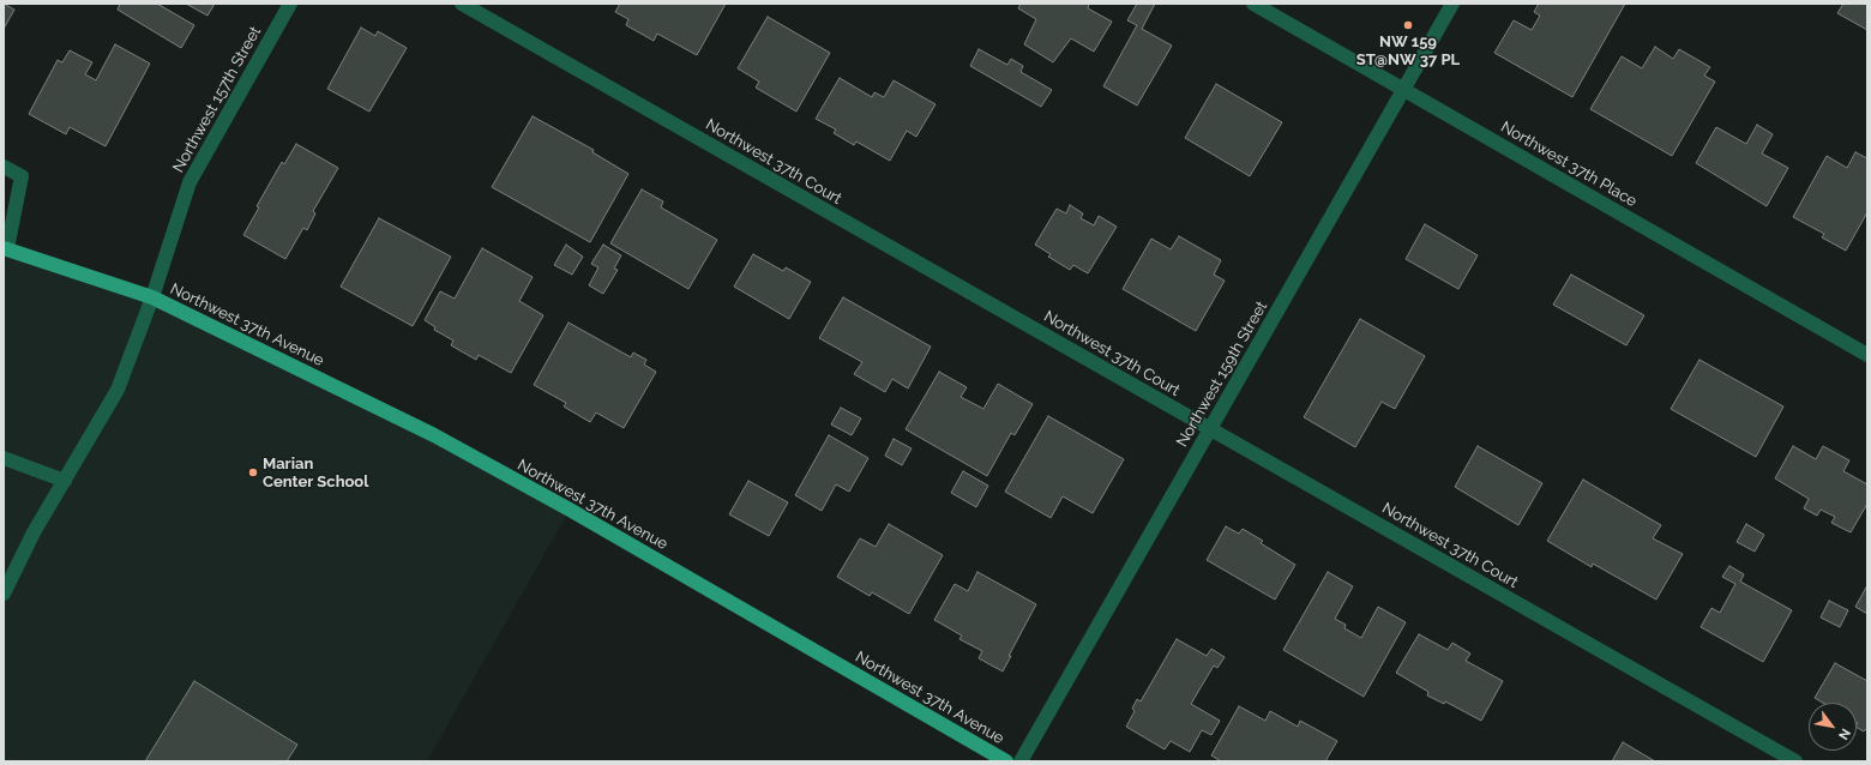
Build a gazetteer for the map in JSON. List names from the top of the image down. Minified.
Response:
{"streets":{"main road":["Northwest 37th Avenue"],"street":["Northwest 157th Street","Northwest 37th Court","Northwest 37th Place","Northwest 159th Street"]},"crossings":[["Northwest 157th Street","Northwest 37th Avenue"],["Northwest 37th Court","Northwest 159th Street"],["Northwest 37th Place","Northwest 159th Street"]],"places":["NW 159 ST@NW 37 PL","Marian Center School"],"north":"bottom right"}
